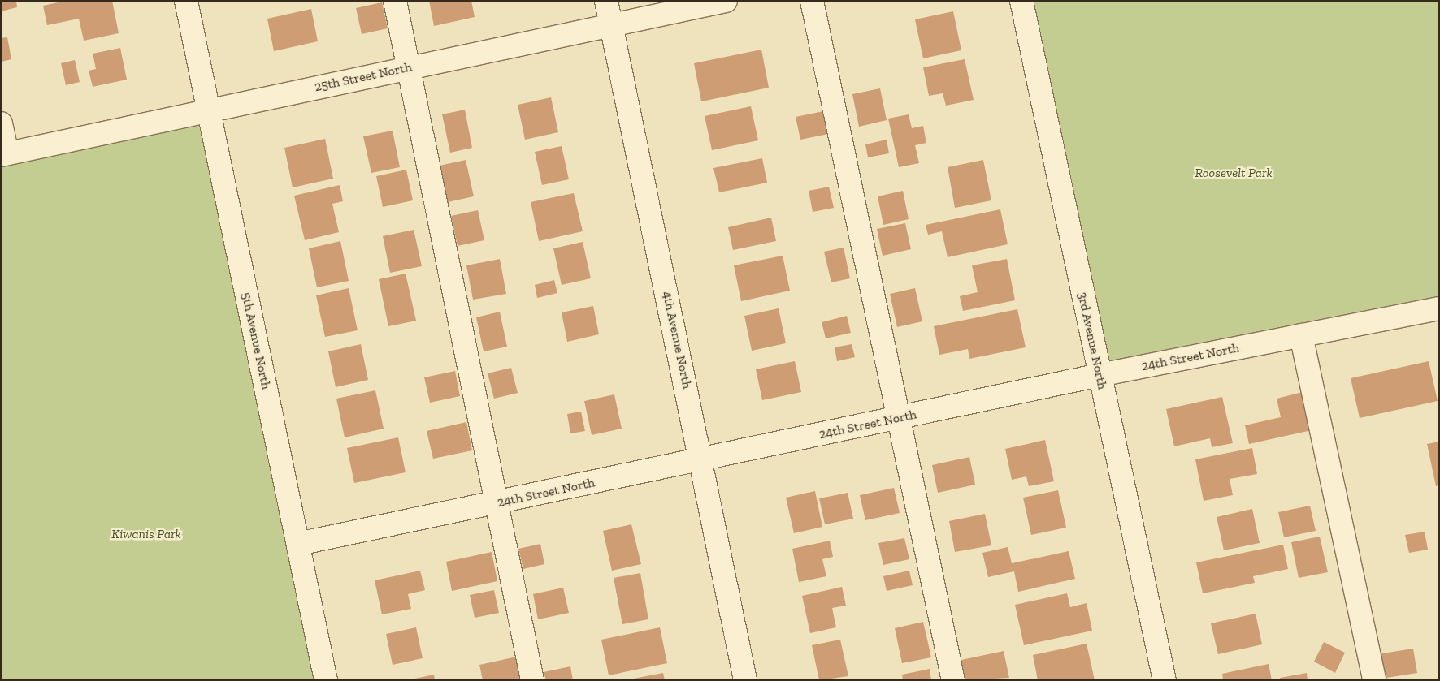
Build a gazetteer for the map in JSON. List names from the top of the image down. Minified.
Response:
{"streets":{"street":["25th Street North","4th Avenue North","5th Avenue North","3rd Avenue North","24th Street North"]},"crossings":[["25th Street North","4th Avenue North"],["25th Street North","5th Avenue North"],["4th Avenue North","24th Street North"],["5th Avenue North","24th Street North"],["3rd Avenue North","24th Street North"]],"parks":["Roosevelt Park","Kiwanis Park"]}
